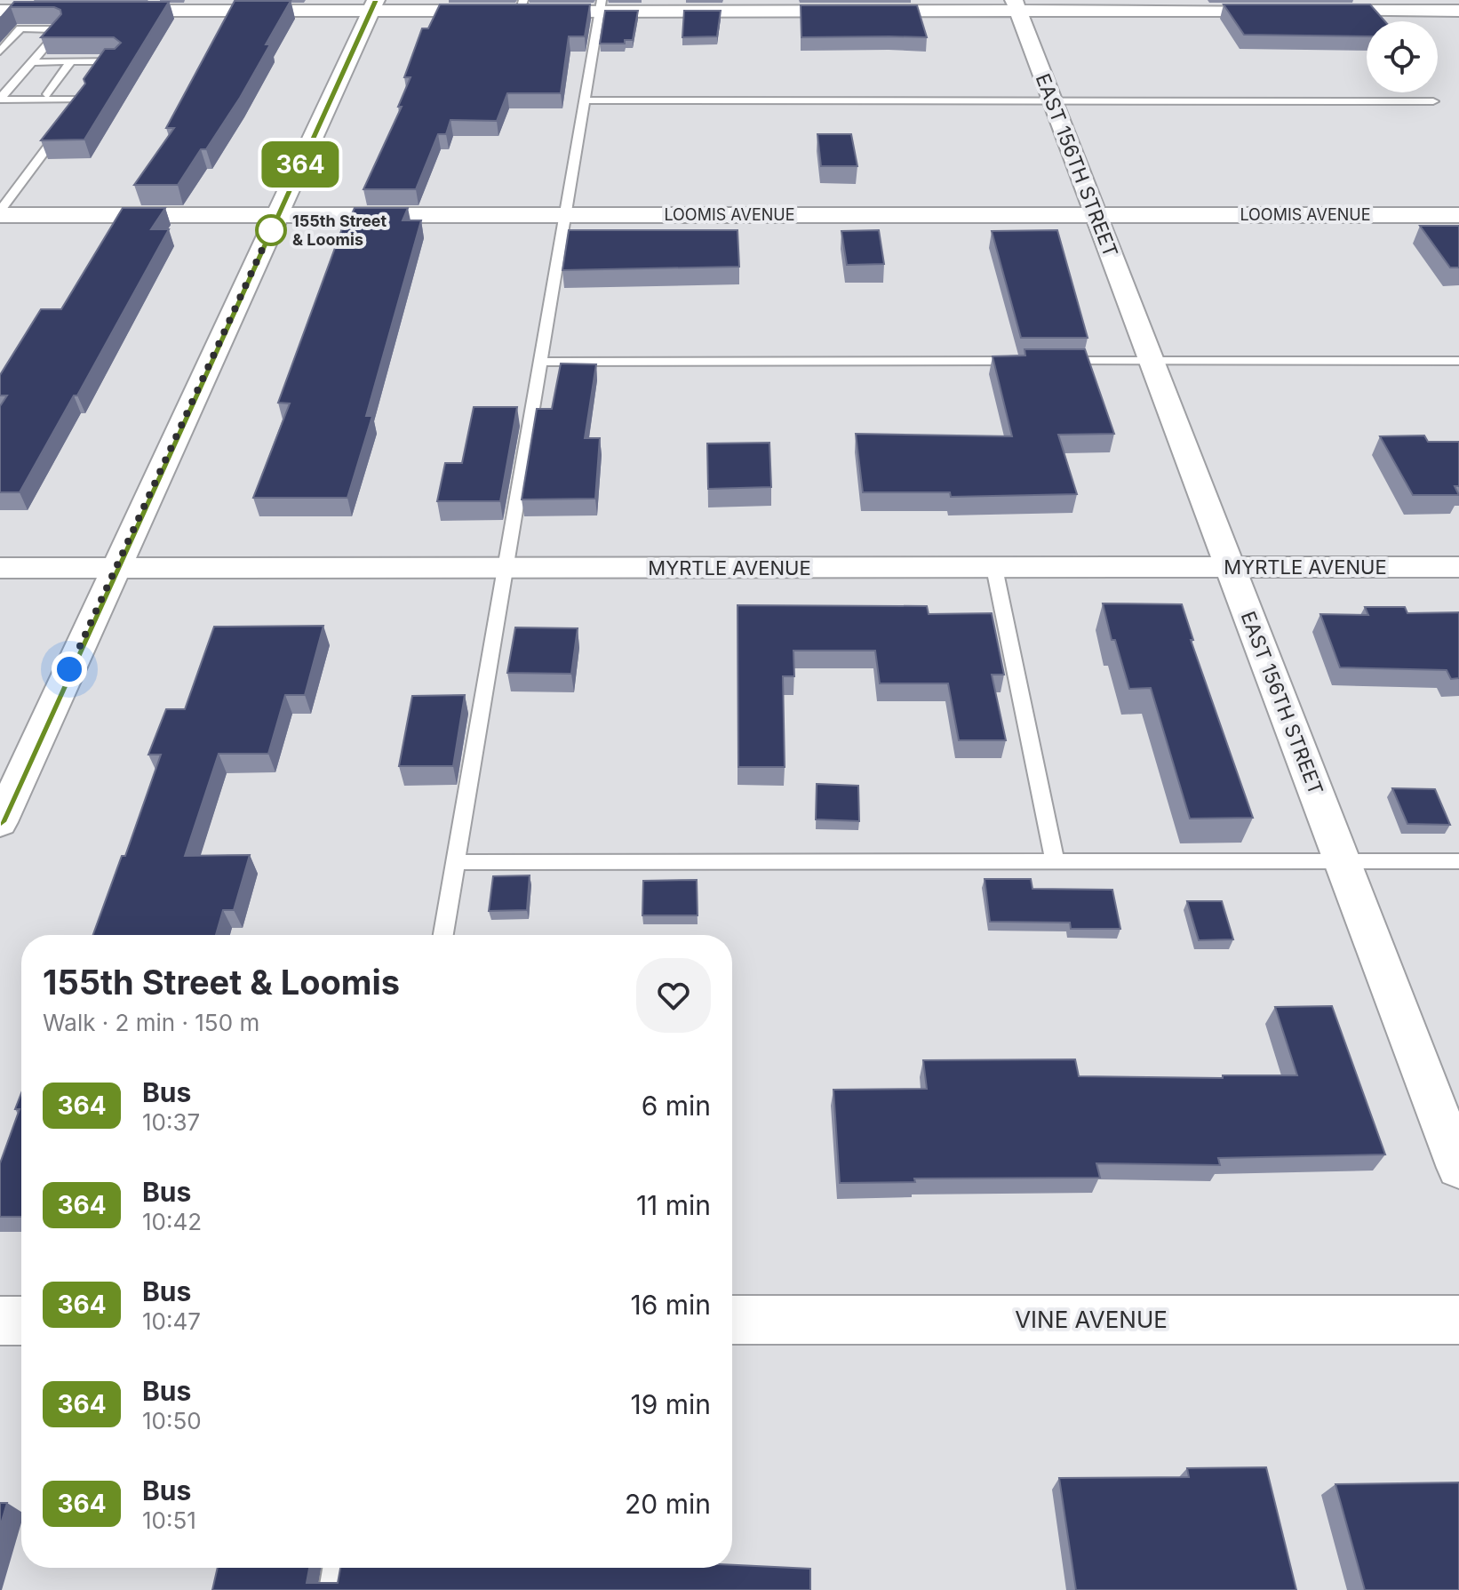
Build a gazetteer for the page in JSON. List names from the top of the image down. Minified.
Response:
{"streets":{"street":["EAST 156TH STREET","LOOMIS AVENUE","MYRTLE AVENUE","VINE AVENUE"]},"crossings":[["EAST 156TH STREET","LOOMIS AVENUE"],["EAST 156TH STREET","MYRTLE AVENUE"]],"places":["155th Street & Loomis"],"lines":["bus line 364"],"page":{"on_map":"364","heading":["155th Street & Loomis","Walk · 2 min · 150 m"],"list":[{"mark":"364","name":"Bus","note":"10:37","value":"6 min"},{"mark":"364","name":"Bus","note":"10:42","value":"11 min"},{"mark":"364","name":"Bus","note":"10:47","value":"16 min"},{"mark":"364","name":"Bus","note":"10:50","value":"19 min"},{"mark":"364","name":"Bus","note":"10:51","value":"20 min"}]}}
